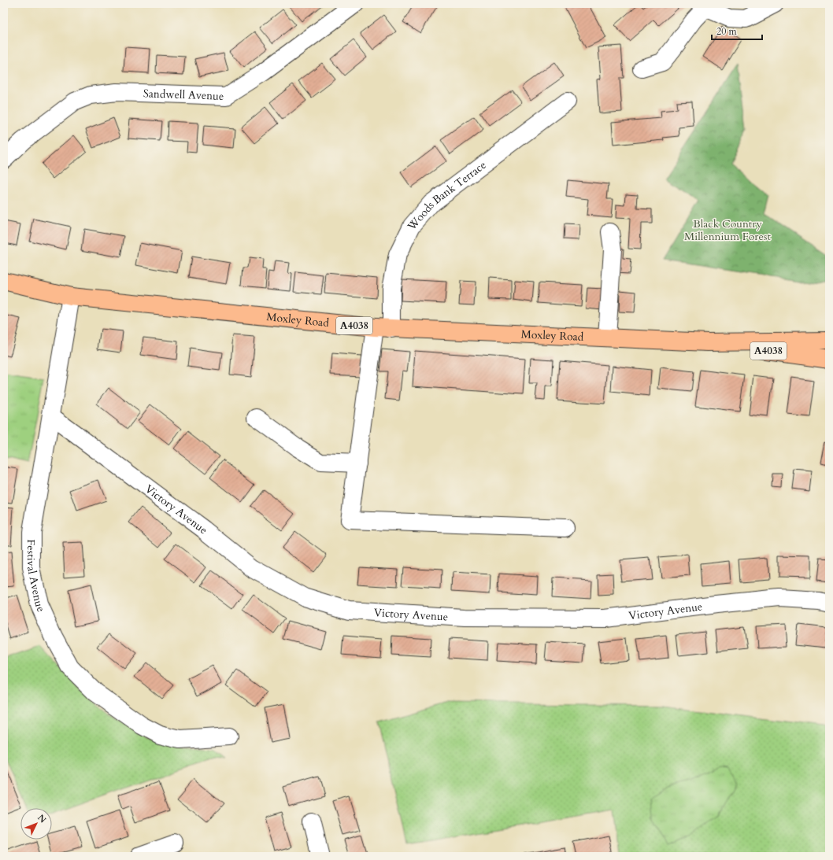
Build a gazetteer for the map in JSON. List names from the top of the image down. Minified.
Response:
{"streets":{"main road":["Moxley Road","A4038"],"street":["Sandwell Avenue","Woods Bank Terrace","Victory Avenue","Festival Avenue"]},"crossings":[["Woods Bank Terrace","Moxley Road"],["Moxley Road","Festival Avenue"],["Victory Avenue","Festival Avenue"]],"parks":["Black Country Millennium Forest"],"scale_bar":"20 m","north":"top right"}
